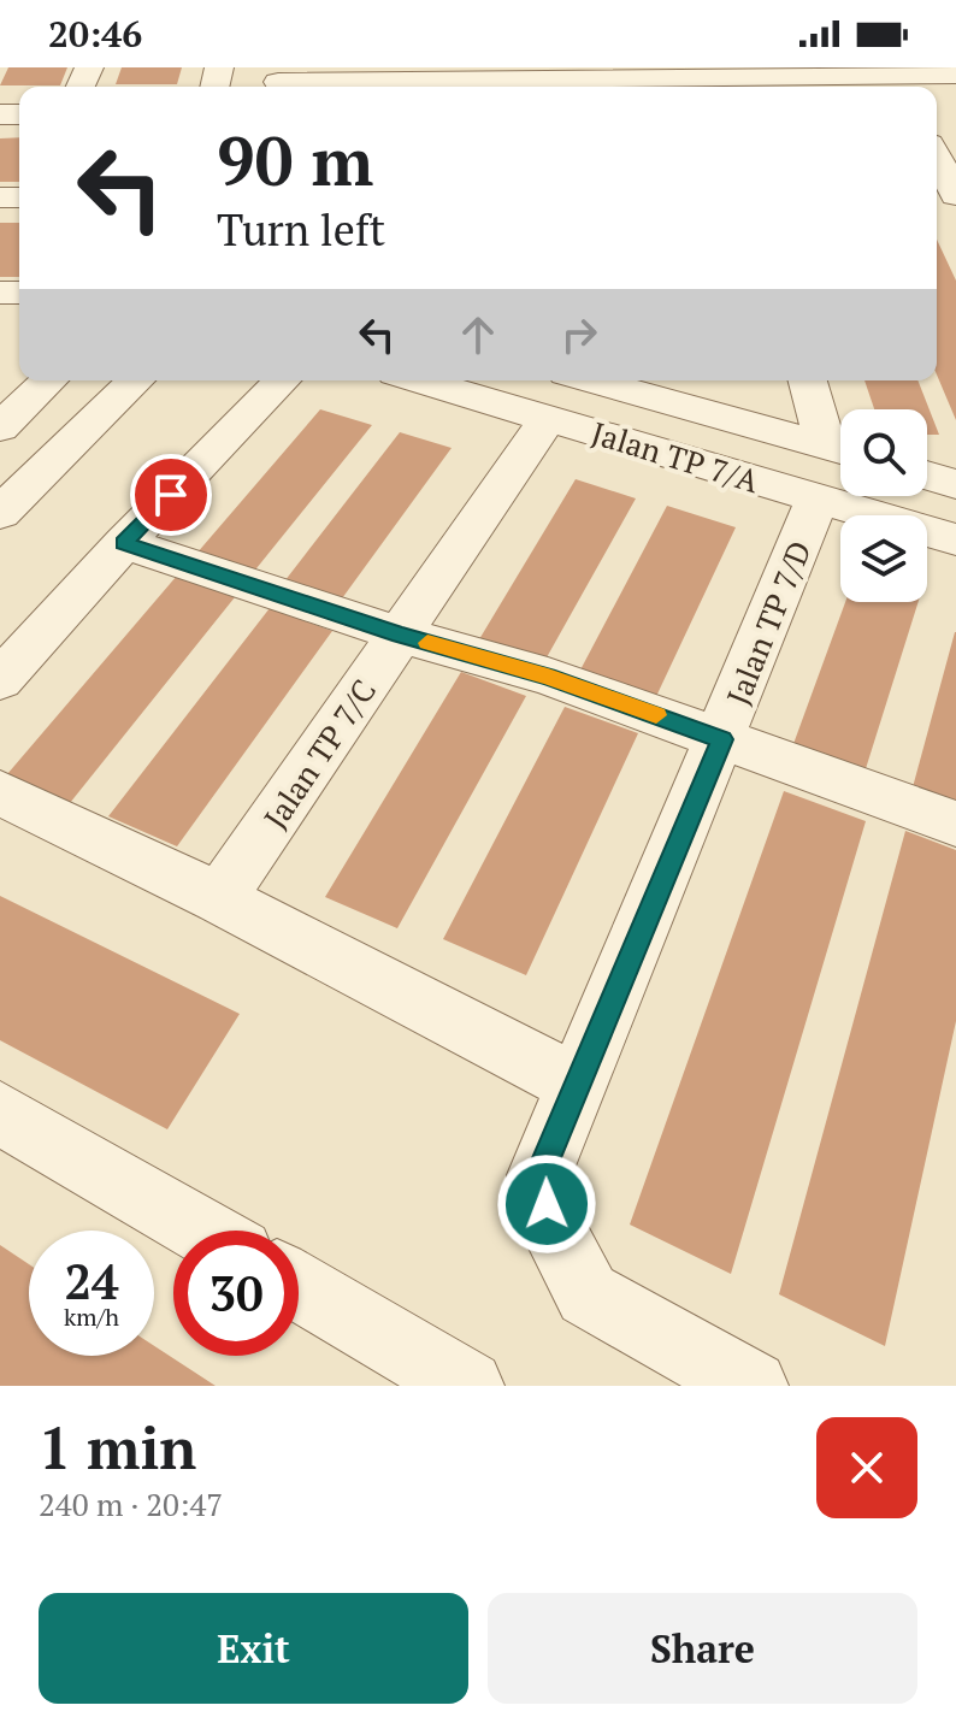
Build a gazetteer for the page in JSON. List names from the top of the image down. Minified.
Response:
{"streets":{"street":["Jalan TP 7/A","Jalan TP 7/D","Jalan TP 7/C"]},"crossings":[["Jalan TP 7/A","Jalan TP 7/D"],["Jalan TP 7/A","Jalan TP 7/C"]],"page":{"status":"20:46","turn":["90 m","Turn left"],"speed":"24 km/h","limit":"30","heading":["1 min","240 m · 20:47"],"buttons":["Exit","Share"]}}
